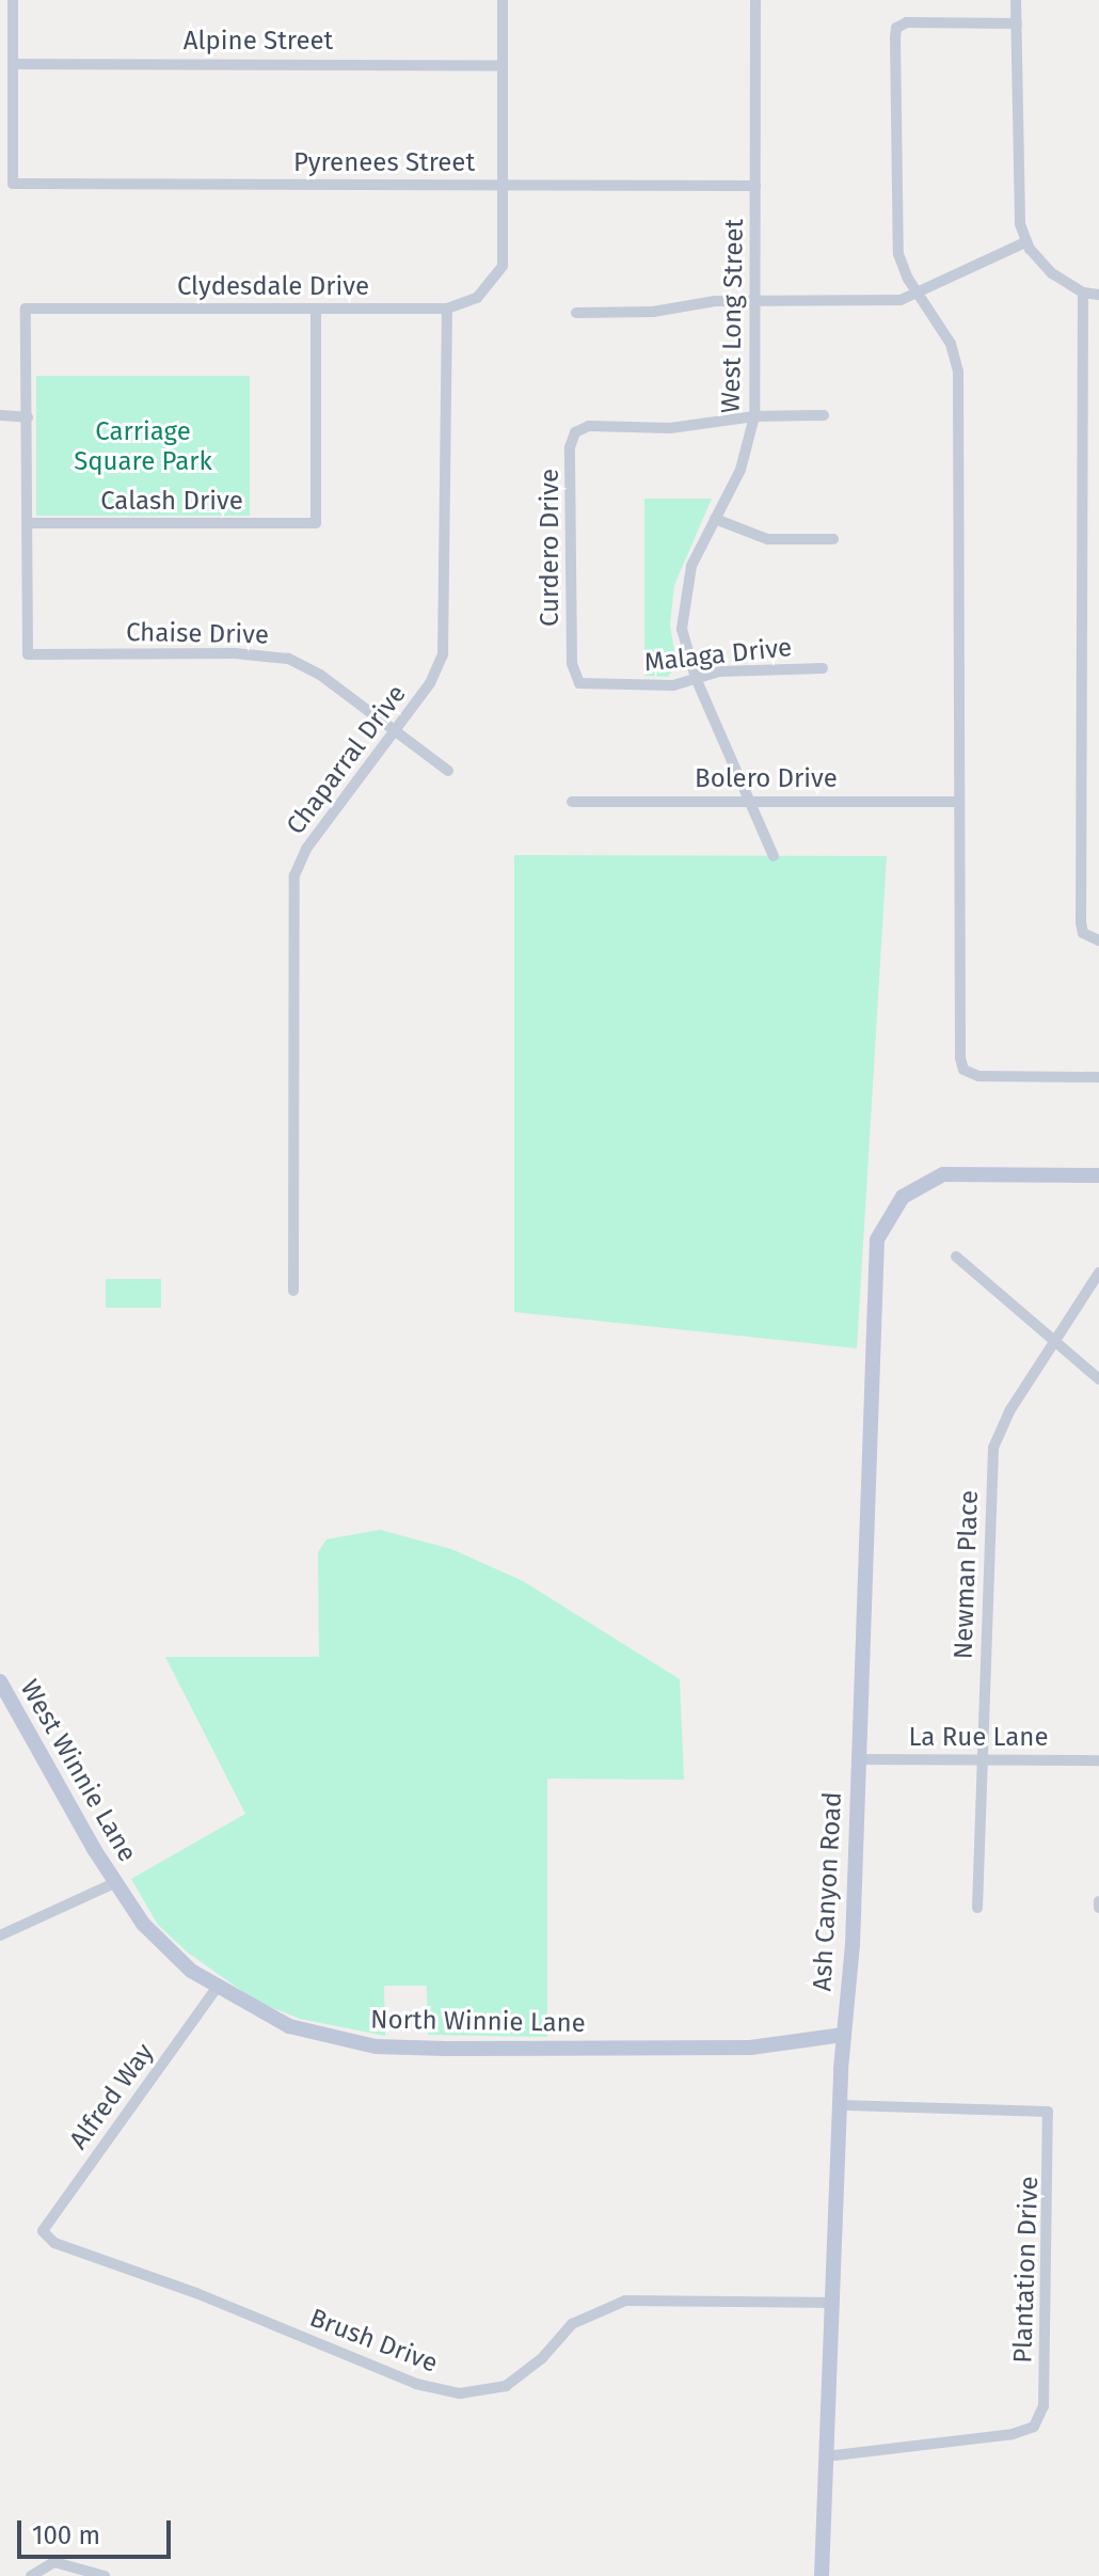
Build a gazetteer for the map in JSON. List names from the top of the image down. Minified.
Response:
{"streets":{"street":["Alpine Street","Pyrenees Street","Clydesdale Drive","West Long Street","Calash Drive","Curdero Drive","Chaise Drive","Malaga Drive","Chaparral Drive","Bolero Drive","Newman Place","La Rue Lane","West Winnie Lane","Ash Canyon Road","North Winnie Lane","Alfred Way","Plantation Drive","Brush Drive"]},"crossings":[["Alpine Street","Pyrenees Street"],["Pyrenees Street","Clydesdale Drive"],["Pyrenees Street","West Long Street"],["Clydesdale Drive","Calash Drive"],["Clydesdale Drive","Chaparral Drive"],["West Long Street","Curdero Drive"],["West Long Street","Malaga Drive"],["West Long Street","Bolero Drive"],["Calash Drive","Chaise Drive"],["Curdero Drive","Malaga Drive"],["Chaise Drive","Chaparral Drive"],["Newman Place","La Rue Lane"],["La Rue Lane","Ash Canyon Road"],["West Winnie Lane","North Winnie Lane"],["Ash Canyon Road","North Winnie Lane"],["Ash Canyon Road","Plantation Drive"],["Ash Canyon Road","Brush Drive"],["North Winnie Lane","Alfred Way"],["Alfred Way","Brush Drive"]],"parks":["Carriage Square Park"],"scale_bar":"100 m"}
